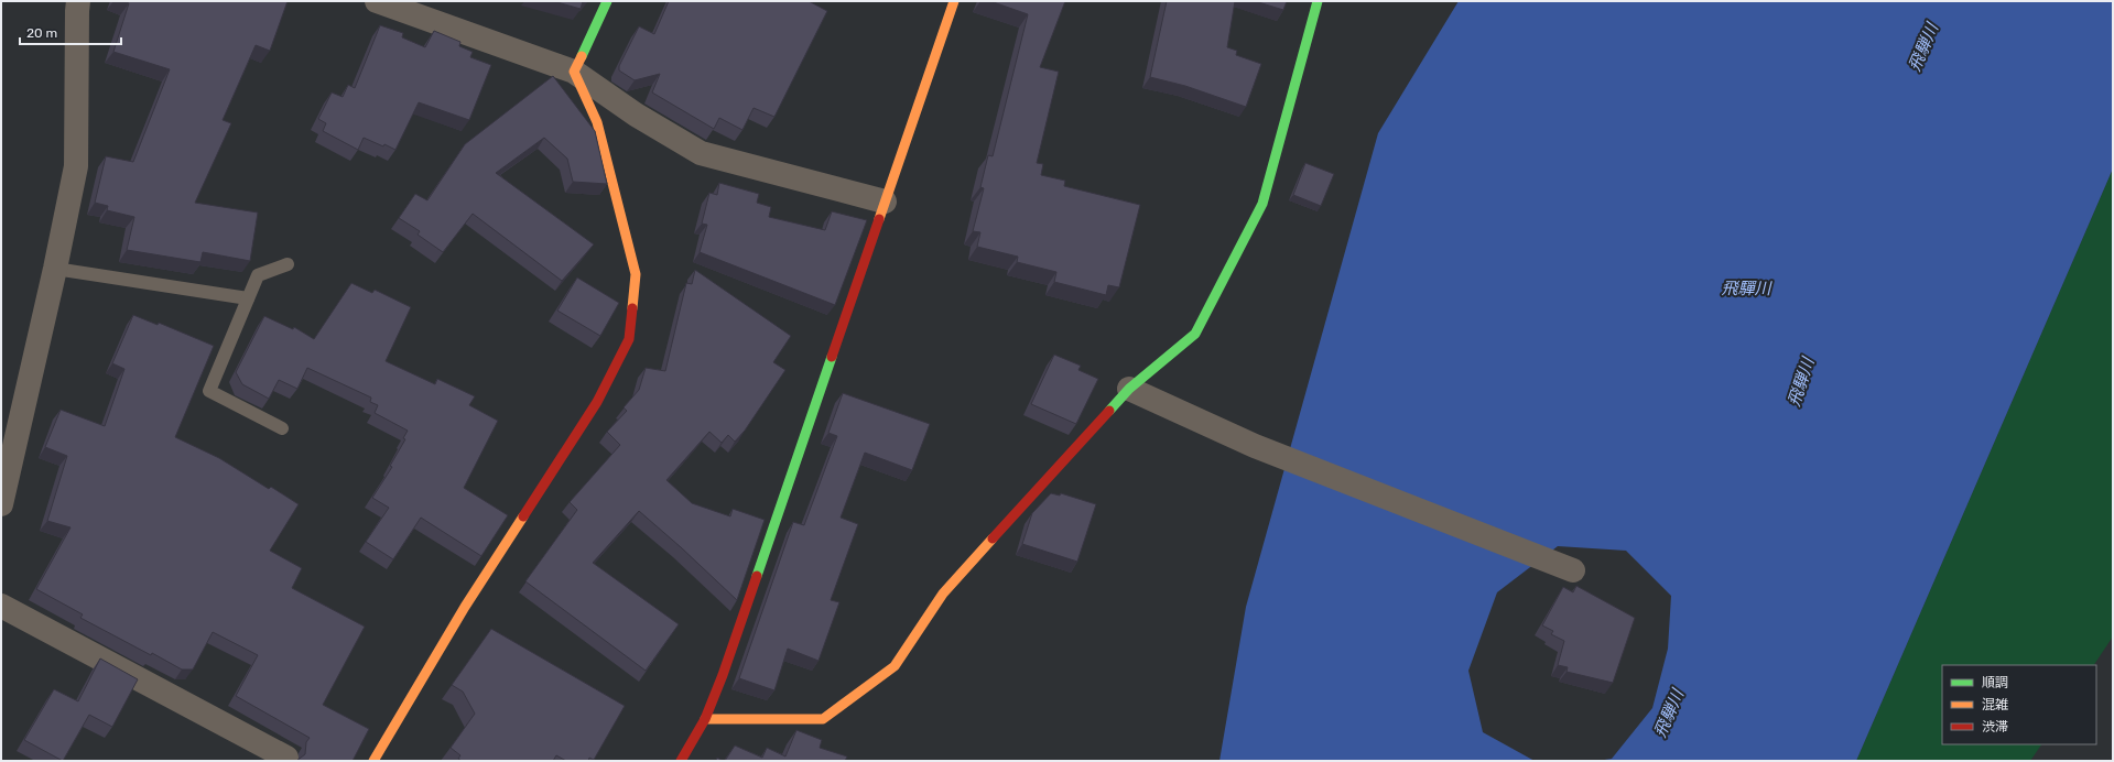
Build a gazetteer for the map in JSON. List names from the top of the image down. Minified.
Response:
{"water":["飛騨川","飛驒川"],"legend":["順調","混雑","渋滞"],"scale_bar":"20 m"}
